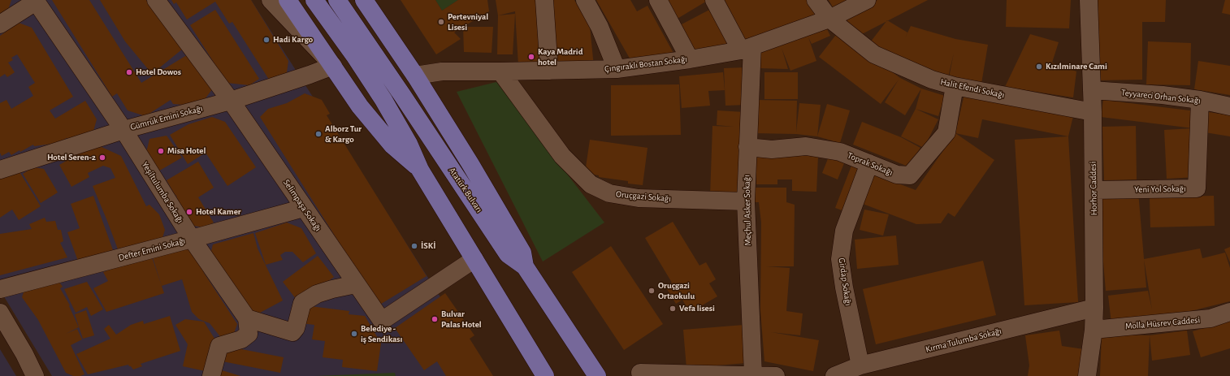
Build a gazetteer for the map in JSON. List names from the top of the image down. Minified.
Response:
{"streets":{"main road":["Atatürk Bulvarı"],"street":["Çıngıraklı Bostan Sokağı","Halit Efendi Sokağı","Teyyareci Orhan Sokağı","Gümrük Emini Sokağı","Toprak Sokağı","Horhor Caddesi","Yeni Yol Sokağı","Yeşiltulumba Sokağı","Oruçgazi Sokağı","Selimpaşa Sokağı","Meçhul Asker Sokağı","Defter Emini Sokağı","Girdap Sokağı","Molla Hüsrev Caddesi","Kırma Tulumba Sokağı"]},"crossings":[["Çıngıraklı Bostan Sokağı","Halit Efendi Sokağı"],["Çıngıraklı Bostan Sokağı","Oruçgazi Sokağı"],["Çıngıraklı Bostan Sokağı","Meçhul Asker Sokağı"],["Halit Efendi Sokağı","Toprak Sokağı"],["Halit Efendi Sokağı","Horhor Caddesi"],["Teyyareci Orhan Sokağı","Horhor Caddesi"],["Teyyareci Orhan Sokağı","Yeni Yol Sokağı"],["Gümrük Emini Sokağı","Yeşiltulumba Sokağı"],["Gümrük Emini Sokağı","Selimpaşa Sokağı"],["Toprak Sokağı","Meçhul Asker Sokağı"],["Toprak Sokağı","Girdap Sokağı"],["Horhor Caddesi","Yeni Yol Sokağı"],["Horhor Caddesi","Molla Hüsrev Caddesi"],["Horhor Caddesi","Kırma Tulumba Sokağı"],["Yeşiltulumba Sokağı","Defter Emini Sokağı"],["Oruçgazi Sokağı","Meçhul Asker Sokağı"],["Selimpaşa Sokağı","Defter Emini Sokağı"],["Girdap Sokağı","Kırma Tulumba Sokağı"]],"places":["Pertevniyal Lisesi","Hadi Kargo","Kaya Madrid hotel","Kızılminare Cami","Hotel Dowos","Alborz Tur & Kargo","Misa Hotel","Hotel Seren-2","Hotel Kamer","İSKİ","Oruçgazi Ortaokulu","Vefa lisesi","Bulvar Palas Hotel","Belediye - iş Sendikası"]}
